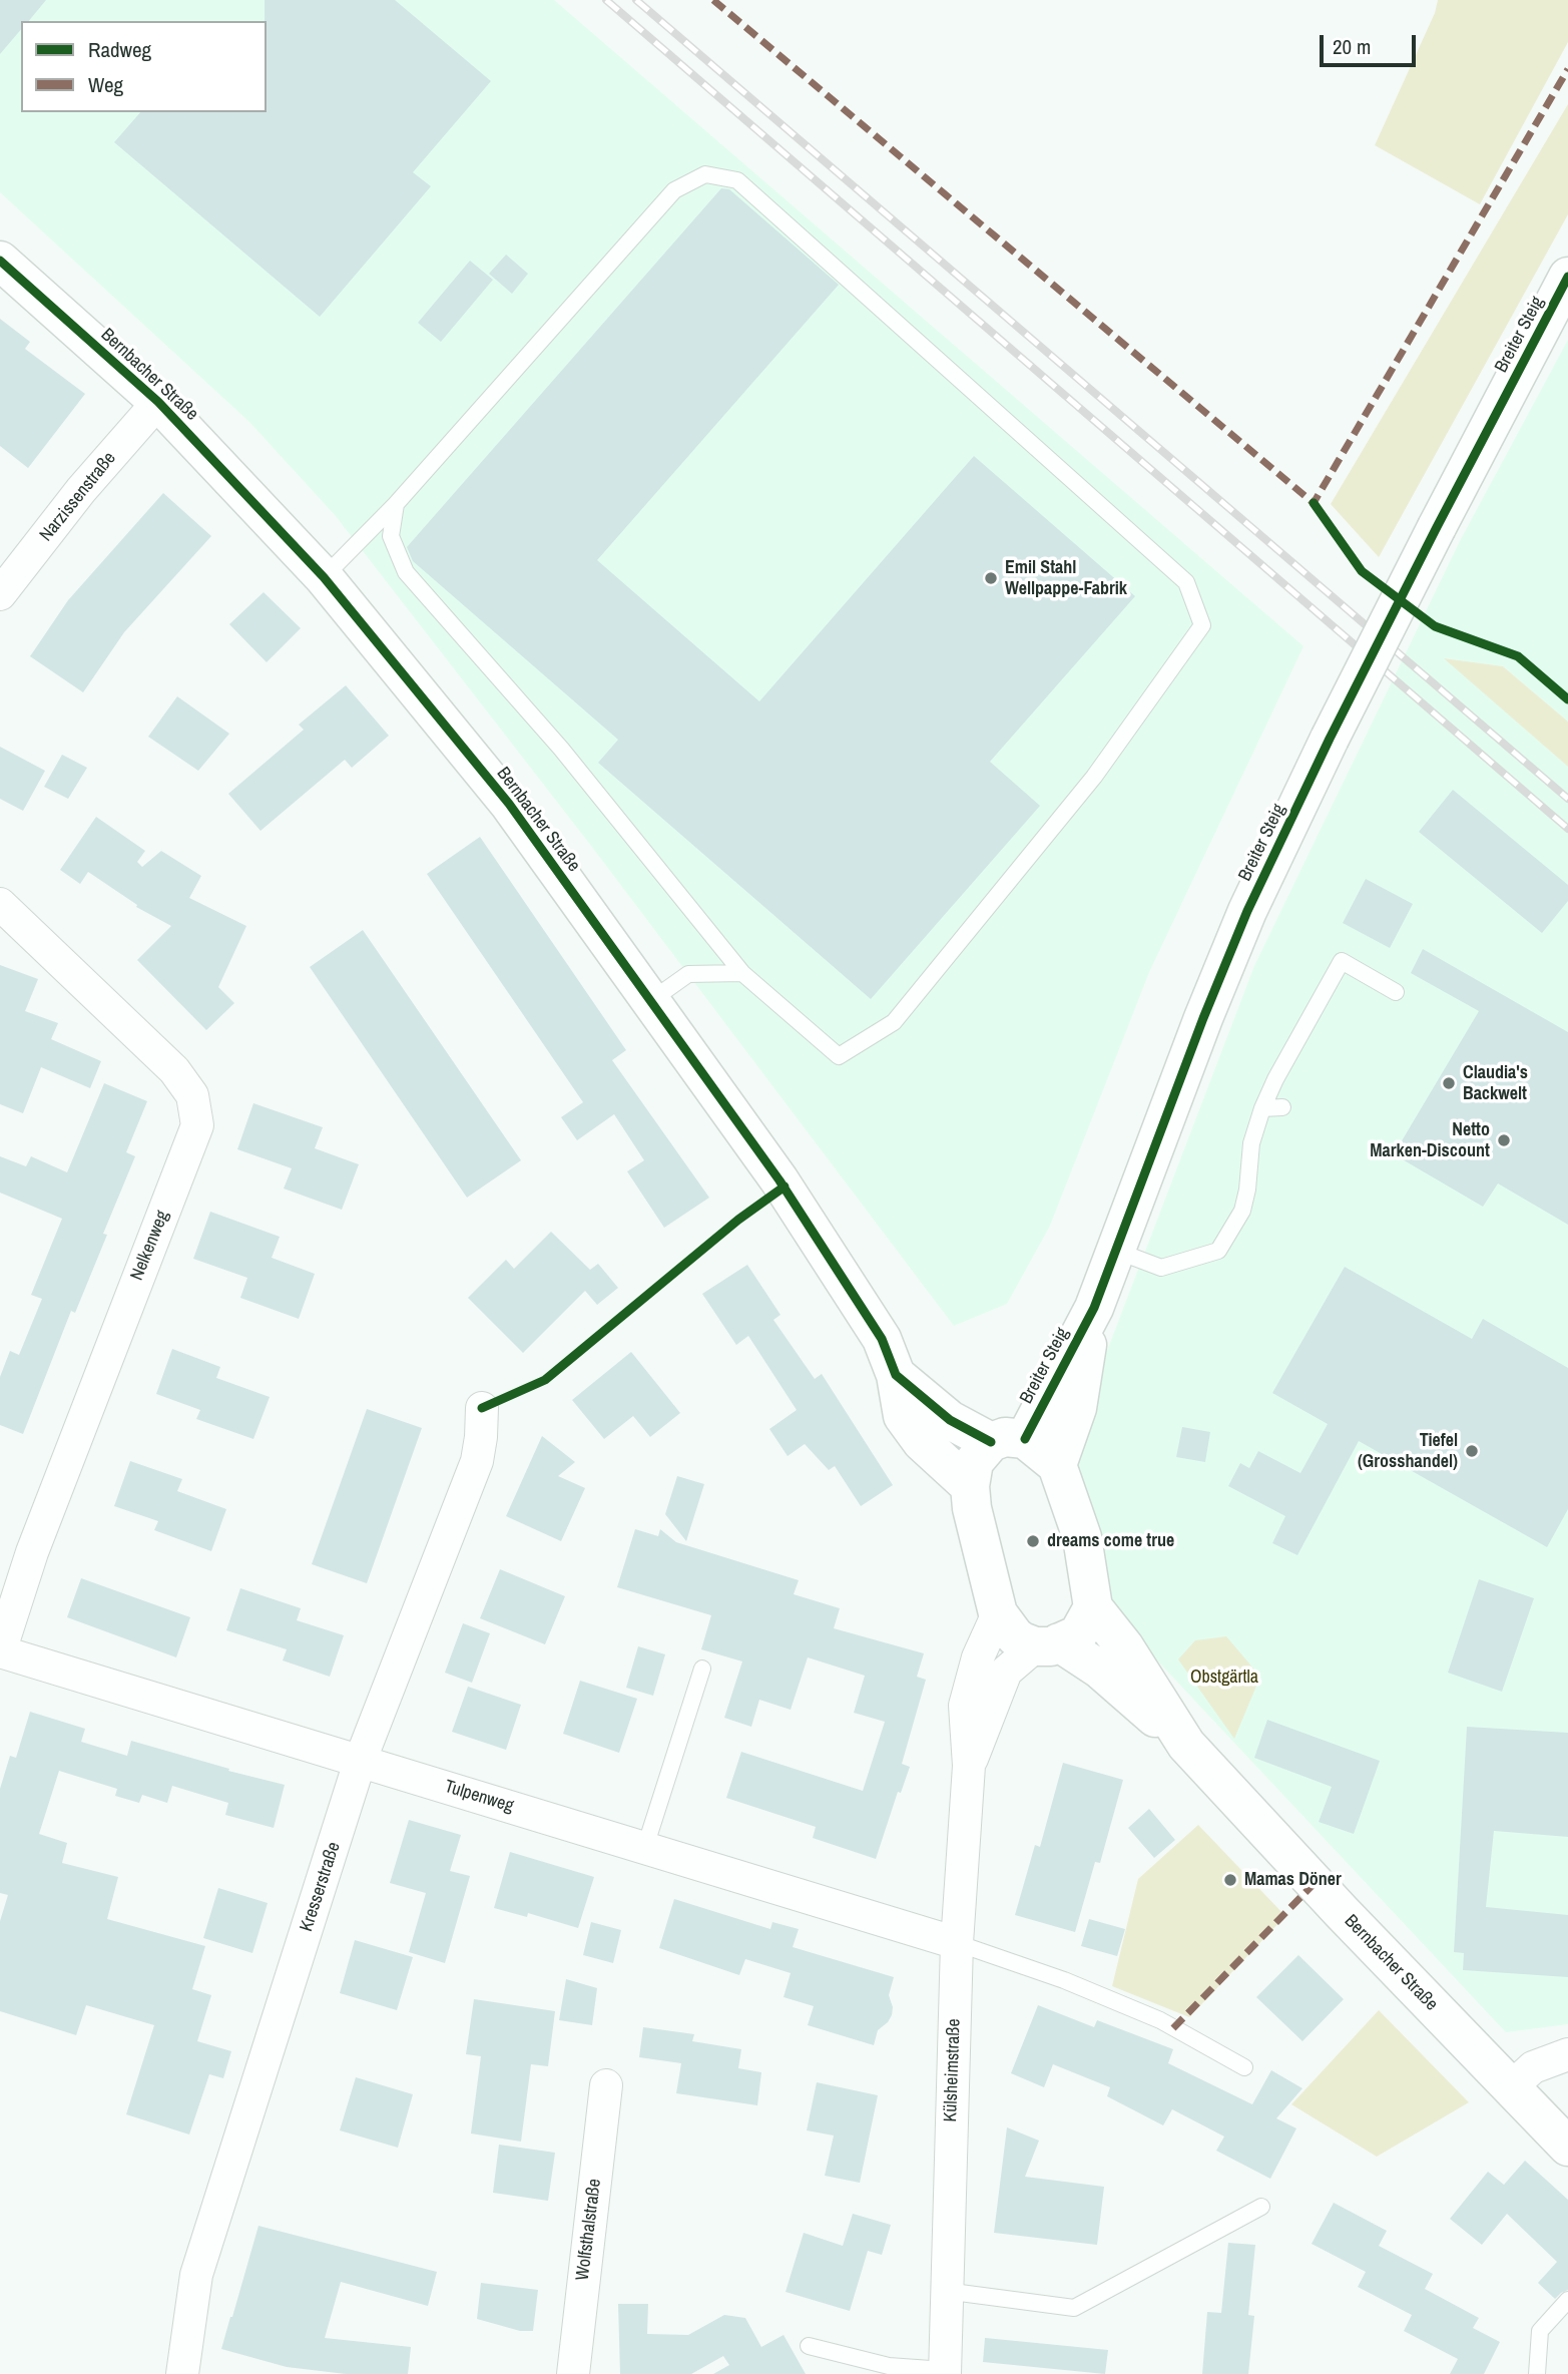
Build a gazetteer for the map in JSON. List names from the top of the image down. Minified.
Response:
{"streets":{"street":["Breiter Steig","Bernbacher Straße","Narzissenstraße","Nelkenweg","Tulpenweg","Kresserstraße","Külsheimstraße","Wolfsthalstraße"]},"crossings":[["Breiter Steig","Bernbacher Straße"],["Bernbacher Straße","Narzissenstraße"],["Nelkenweg","Tulpenweg"],["Tulpenweg","Kresserstraße"],["Tulpenweg","Külsheimstraße"]],"parks":["Obstgärtla"],"places":["Emil Stahl Wellpappe-Fabrik","Claudia's Backwelt","Netto Marken-Discount","Tiefel (Grosshandel)","dreams come true","Mamas Döner"],"legend":["Radweg","Weg"],"scale_bar":"20 m"}
